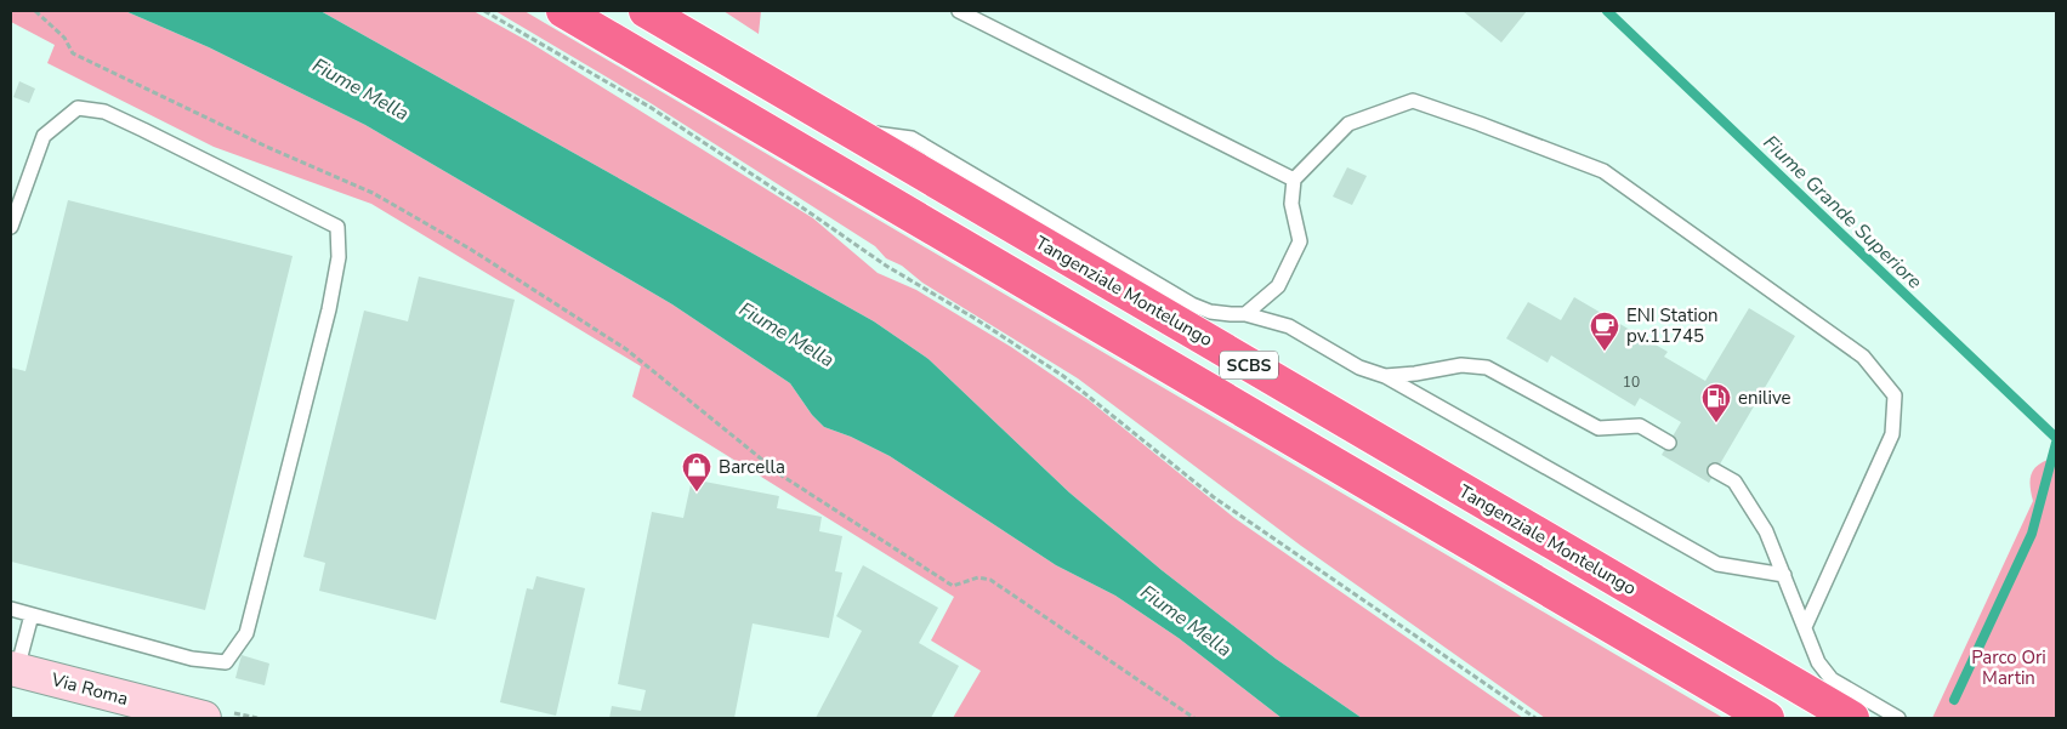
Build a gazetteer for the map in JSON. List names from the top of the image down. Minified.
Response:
{"streets":{"highway":["Tangenziale Montelungo","SCBS"],"street":["Via Roma"]},"water":["Fiume Mella","Fiume Grande Superiore"],"parks":["Parco Ori Martin"],"places":{"cafe":["ENI Station pv.11745"],"fuel station":["enilive"],"shop":["Barcella"]},"house_numbers":["10"]}
